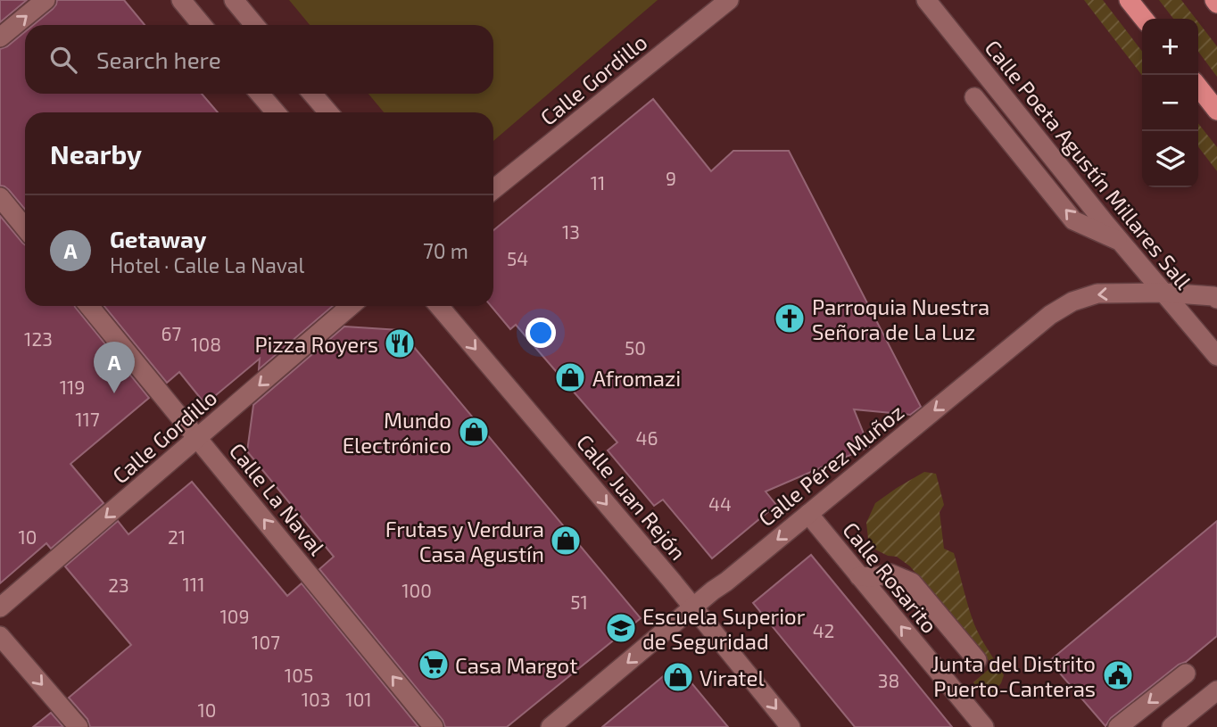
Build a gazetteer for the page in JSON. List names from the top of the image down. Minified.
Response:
{"streets":{"street":["Calle Gordillo","Calle Poeta Agustín Millares Sall","Calle Pérez Muñoz","Calle Juan Rejón","Calle La Naval","Calle Rosarito"]},"crossings":[["Calle Gordillo","Calle La Naval"],["Calle Poeta Agustín Millares Sall","Calle Pérez Muñoz"],["Calle Pérez Muñoz","Calle Juan Rejón"],["Calle Pérez Muñoz","Calle Rosarito"]],"one_way":["Calle Gordillo","Calle Pérez Muñoz","Calle Juan Rejón","Calle La Naval","Calle Rosarito"],"places":{"church":["Parroquia Nuestra Señora de La Luz"],"restaurant":["Pizza Royers"],"shop":["Afromazi","Mundo Electrónico","Frutas y Verdura Casa Agustín","Viratel"],"school or university":["Escuela Superior de Seguridad"],"supermarket":["Casa Margot"],"public building":["Junta del Distrito Puerto-Canteras"]},"house_numbers":["9","11","13","54","67","123","108","50","119","117","46","44","10","21","111","23","100","51","109","42","107","105","38","103","101","10"],"page":{"map_buttons":["+","−"],"search":"Search here","heading":"Nearby","list":[{"mark":"A","name":"Getaway","note":"Hotel · Calle La Naval","value":"70 m"}],"pins":"A"}}
